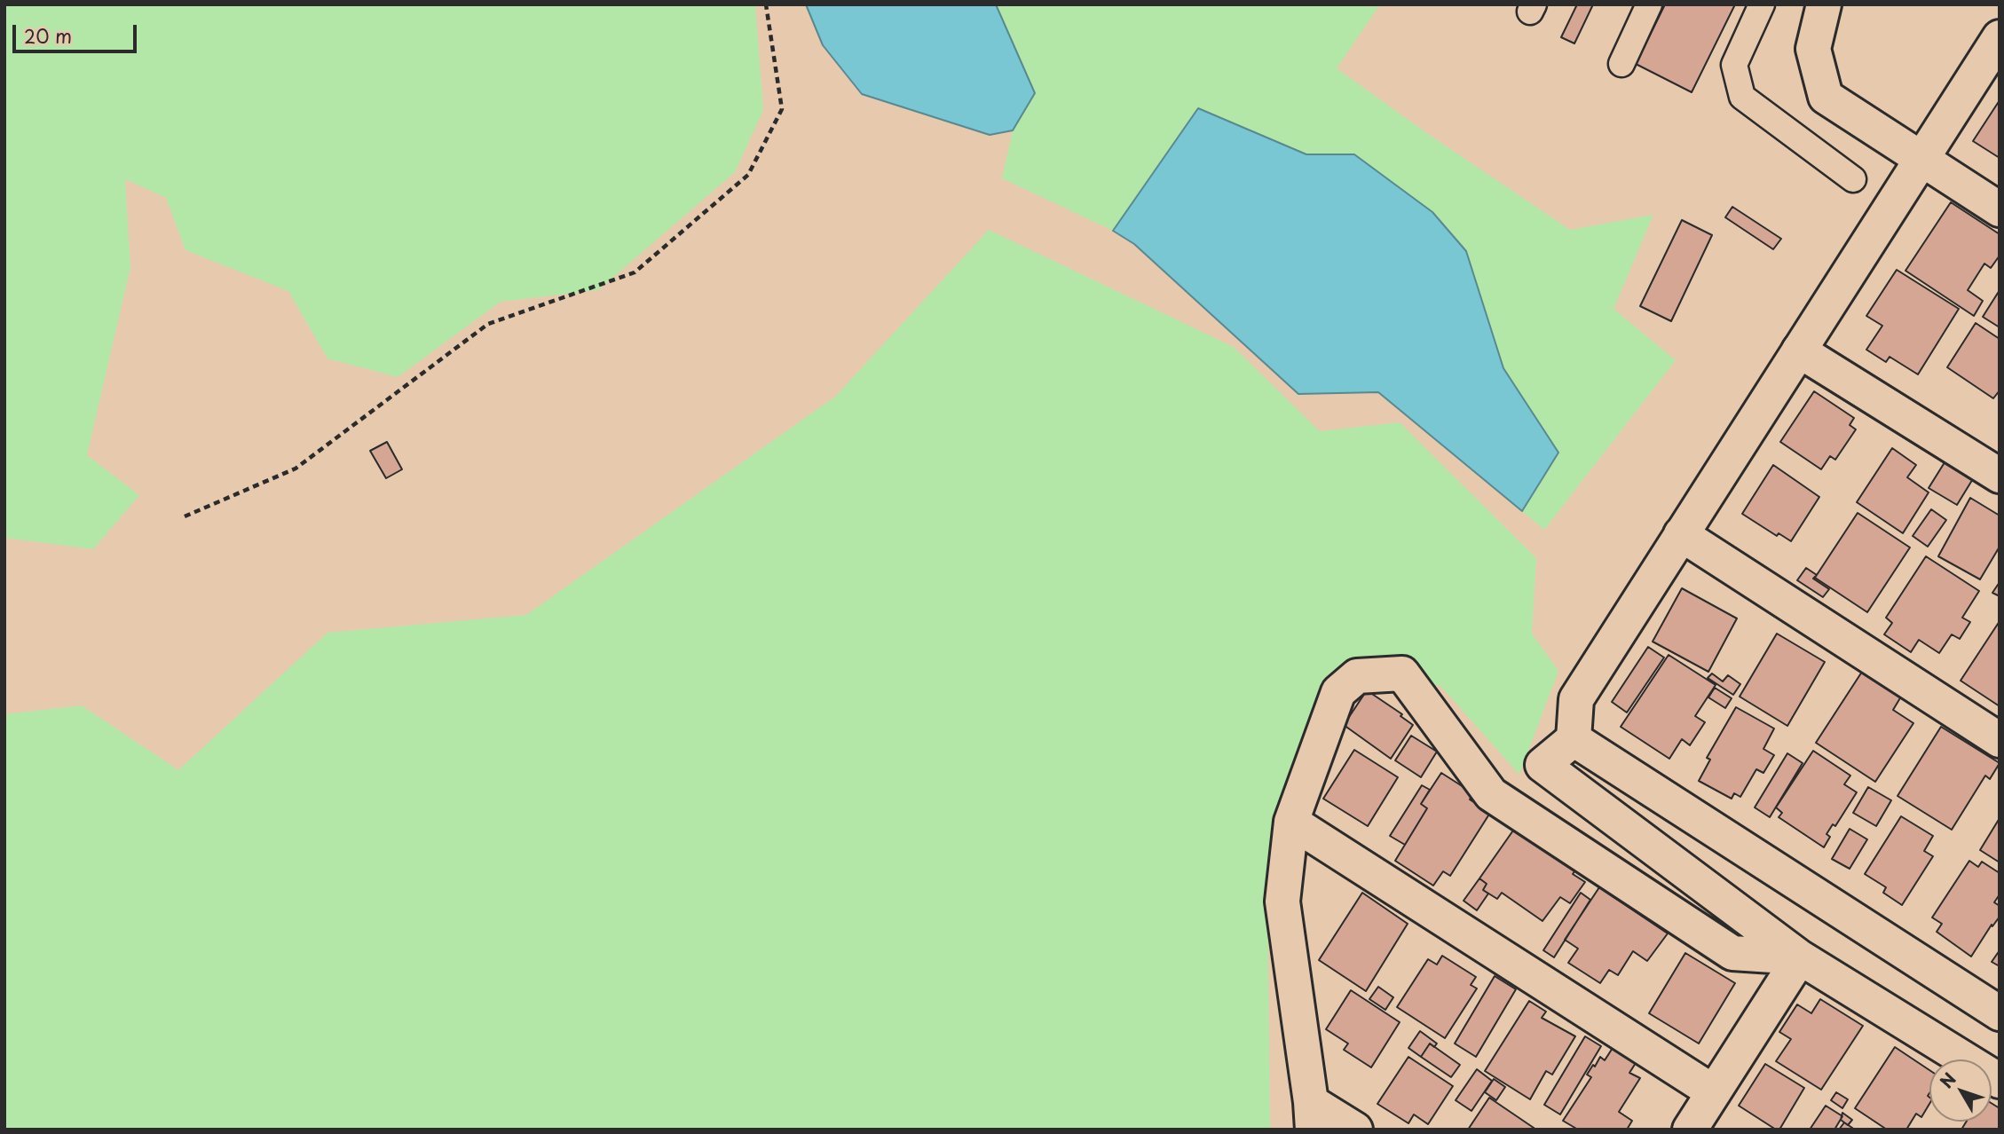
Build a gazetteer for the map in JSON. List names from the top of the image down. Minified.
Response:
{"scale_bar":"20 m","north":"top left"}
